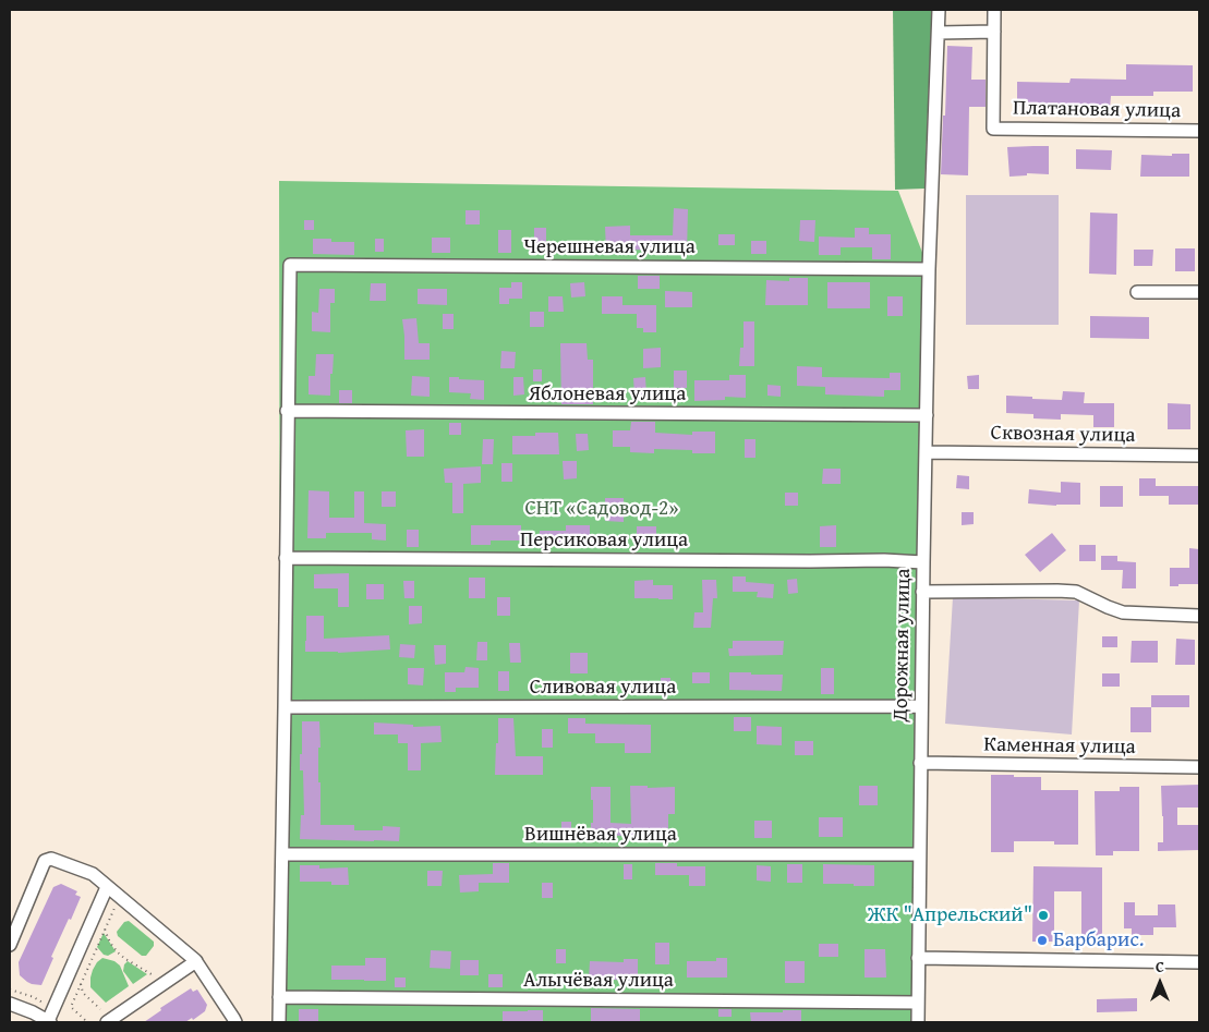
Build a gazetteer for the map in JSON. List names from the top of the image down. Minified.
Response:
{"streets":{"street":["Платановая улица","Черешневая улица","Яблоневая улица","Сквозная улица","Персиковая улица","Дорожная улица","Сливовая улица","Каменная улица","Вишнёвая улица","Алычёвая улица"]},"crossings":[["Черешневая улица","Яблоневая улица"],["Черешневая улица","Дорожная улица"],["Яблоневая улица","Дорожная улица"],["Сквозная улица","Дорожная улица"],["Персиковая улица","Дорожная улица"],["Дорожная улица","Сливовая улица"],["Дорожная улица","Каменная улица"],["Дорожная улица","Вишнёвая улица"],["Дорожная улица","Алычёвая улица"]],"parks":["СНТ «Садовод-2»"],"places":["ЖК \"Апрельский\"","Барбарис."],"north":"top"}
